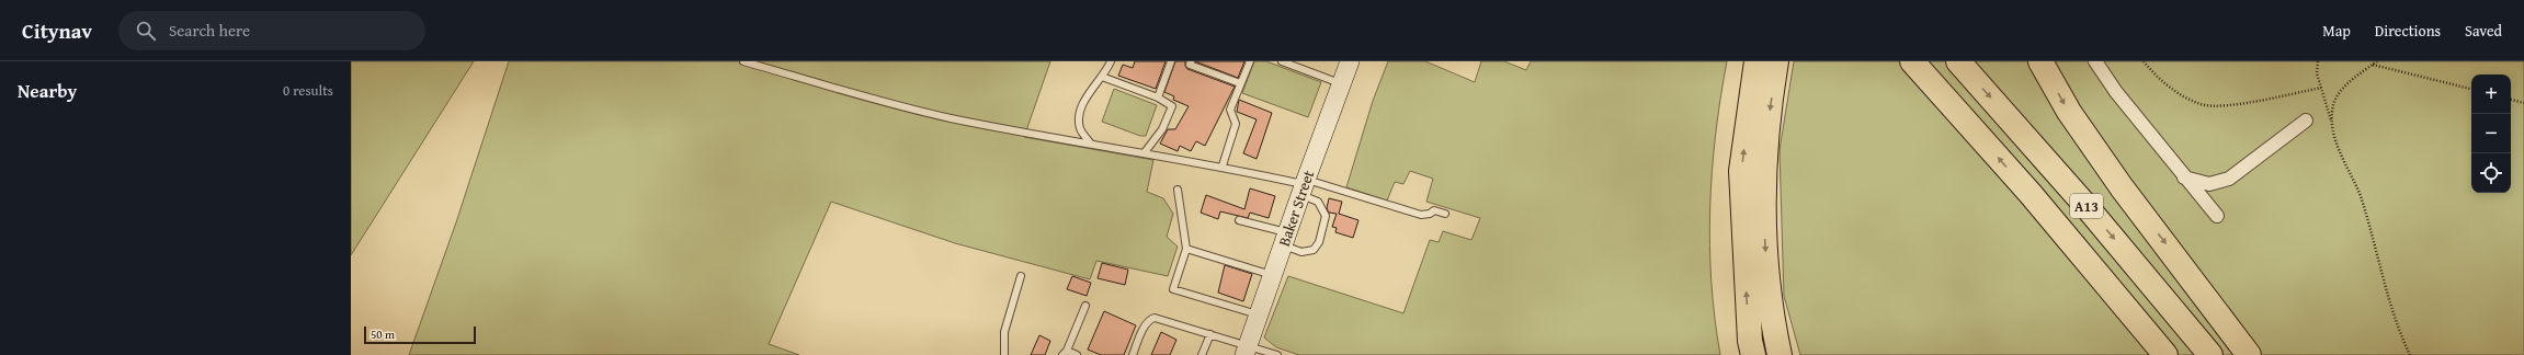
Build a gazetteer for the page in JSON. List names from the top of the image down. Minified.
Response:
{"streets":{"highway":["A13"],"main road":["Baker Street"]},"scale_bar":"50 m","page":{"header":"Citynav","search":"Search here","nav":["Map","Directions","Saved"],"heading":["Nearby","0 results"],"map_buttons":["+","−"],"scale":"50 m"}}
